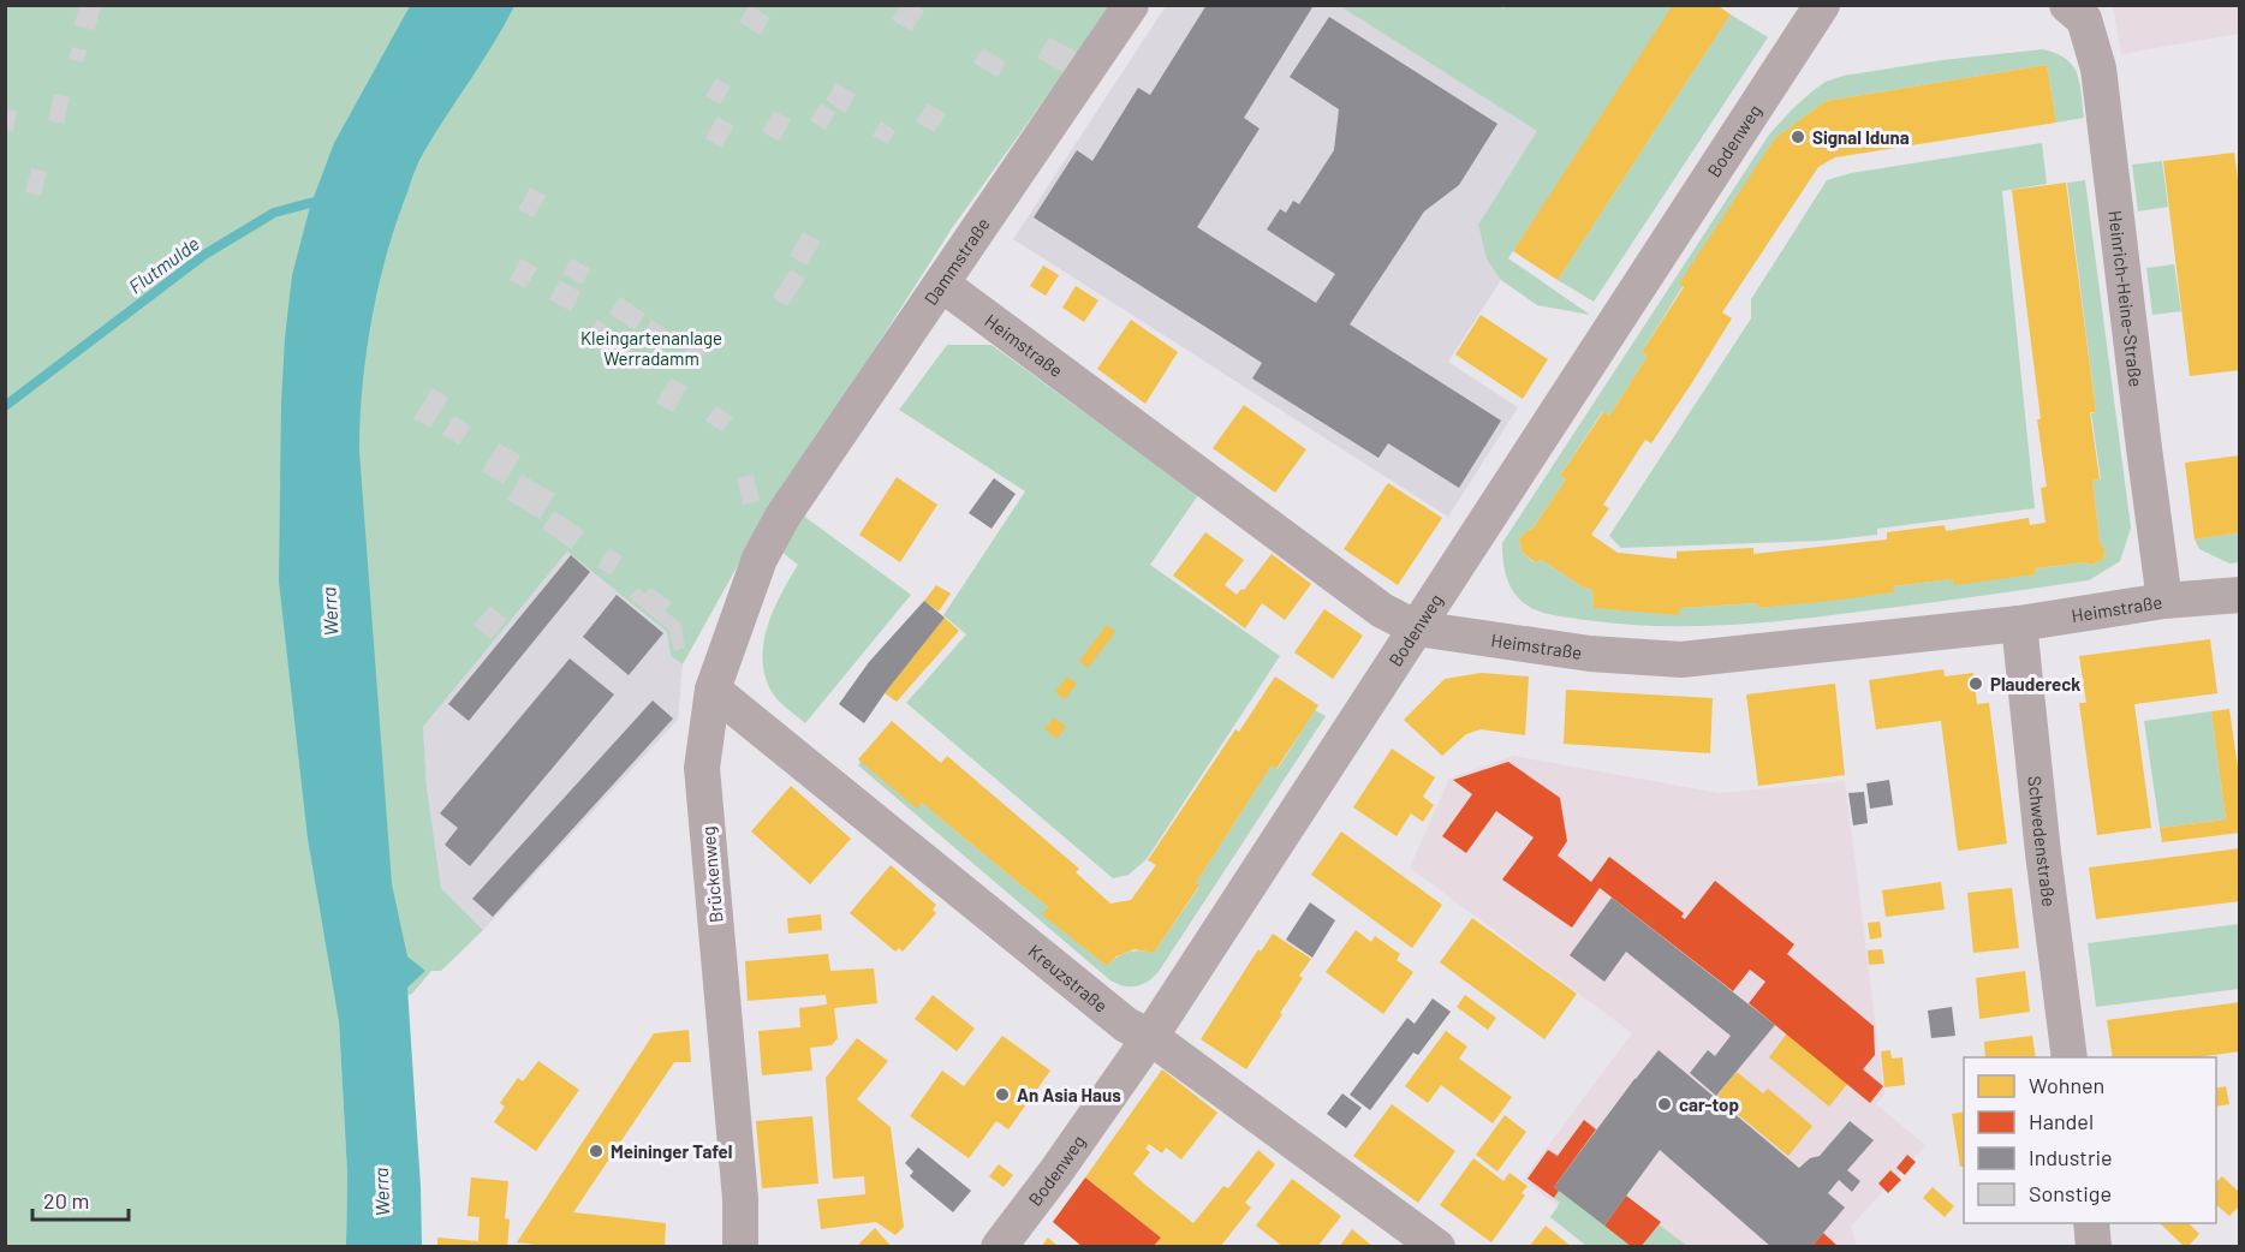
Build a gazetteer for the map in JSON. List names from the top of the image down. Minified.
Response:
{"streets":{"street":["Bodenweg","Dammstraße","Heinrich-Heine-Straße","Heimstraße","Schwedenstraße","Brückenweg","Kreuzstraße"]},"crossings":[["Bodenweg","Heimstraße"],["Bodenweg","Kreuzstraße"],["Dammstraße","Heimstraße"],["Dammstraße","Brückenweg"],["Heinrich-Heine-Straße","Heimstraße"],["Heimstraße","Schwedenstraße"],["Brückenweg","Kreuzstraße"]],"water":["Flutmulde","Werra"],"parks":["Kleingartenanlage Werradamm"],"places":["Signal Iduna","Plaudereck","An Asia Haus","car-top","Meininger Tafel"],"legend":["Wohnen","Handel","Industrie","Sonstige"],"scale_bar":"20 m"}
